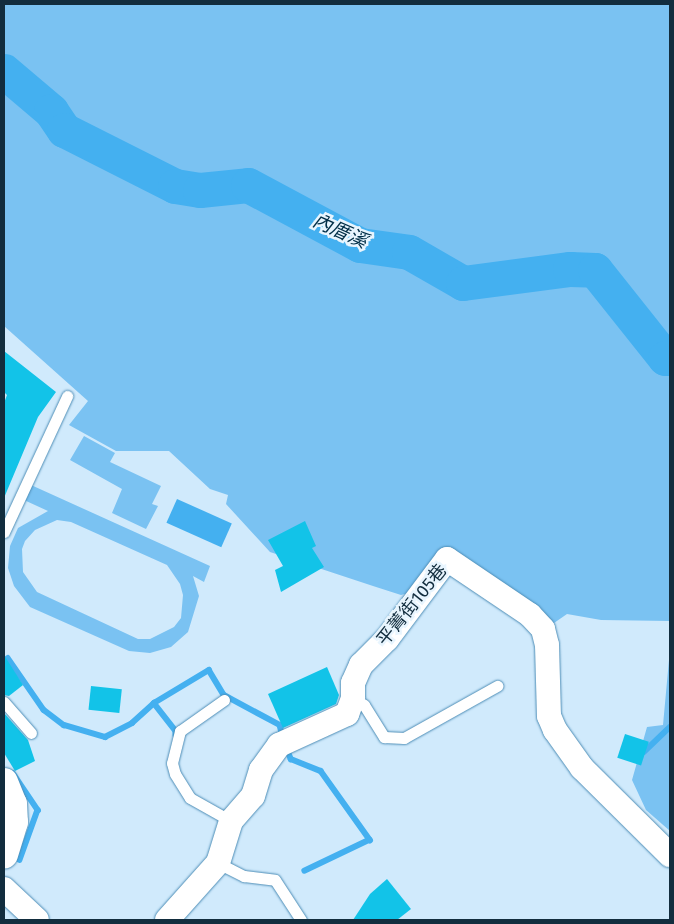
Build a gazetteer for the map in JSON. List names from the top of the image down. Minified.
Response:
{"streets":{"street":["平菁街105巷"]},"water":["內厝溪"]}
